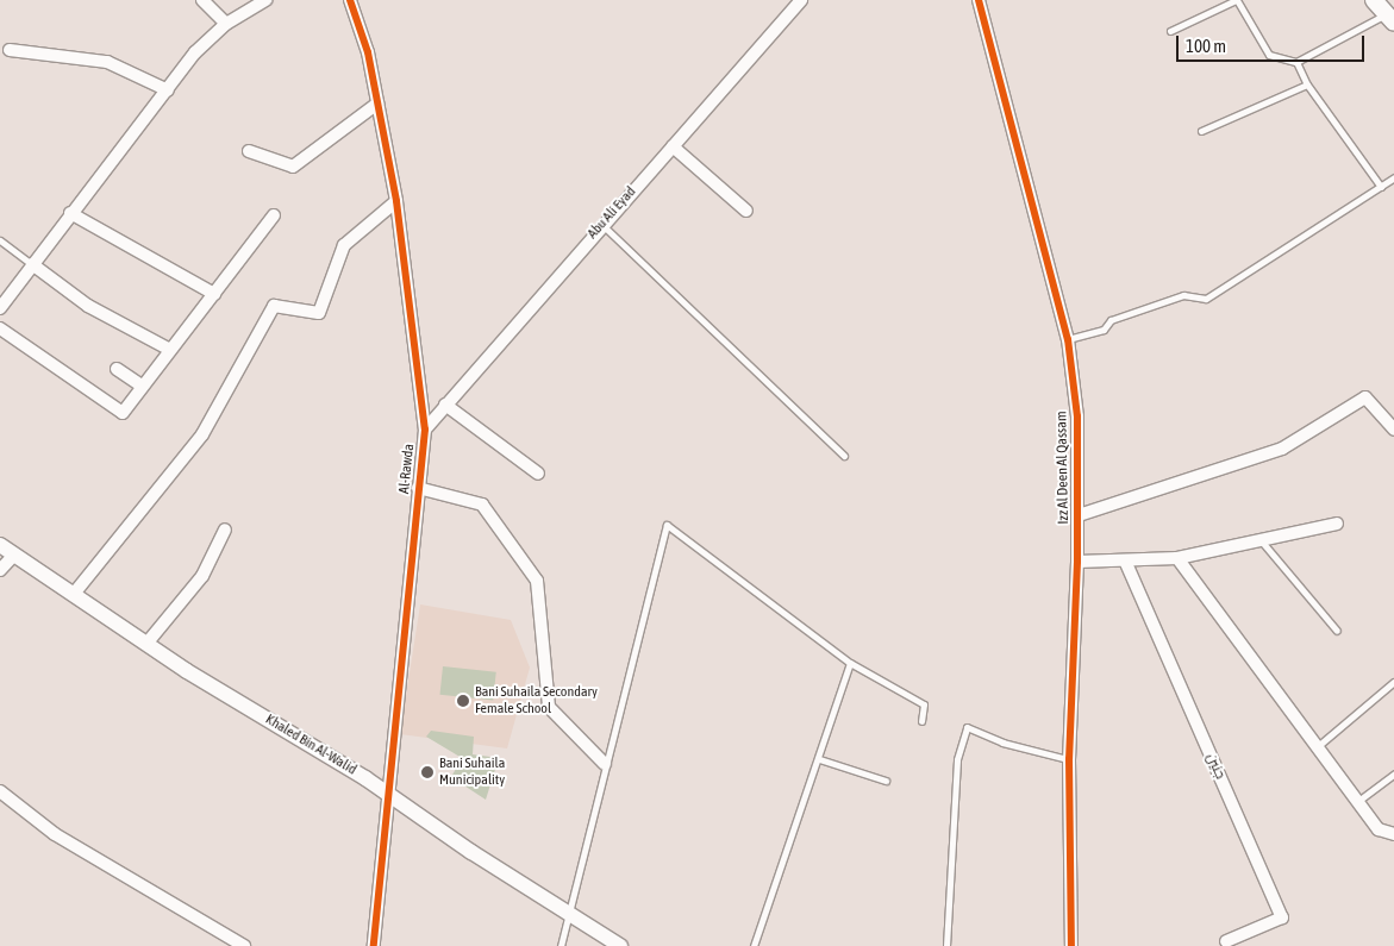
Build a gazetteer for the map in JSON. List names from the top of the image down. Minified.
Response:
{"streets":{"street":["Abu Ali Eyad","Izz Al Deen Al Qassam","Al-Rawda","Khaled Bin Al-Walid","جنين"]},"crossings":[["Abu Ali Eyad","Al-Rawda"],["Al-Rawda","Khaled Bin Al-Walid"]],"places":["Bani Suhaila Secondary Female School","Bani Suhaila Municipality"],"scale_bar":"100 m"}
